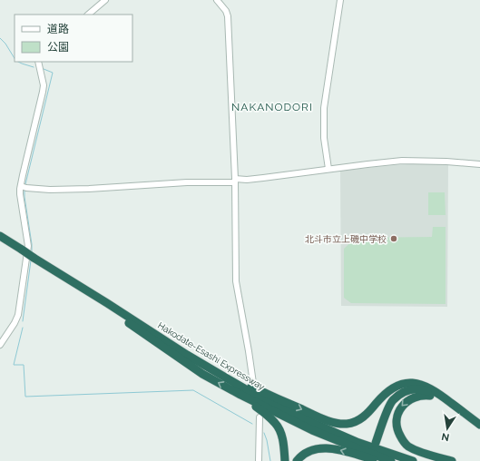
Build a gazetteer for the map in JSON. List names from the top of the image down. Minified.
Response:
{"streets":{"highway":["Hakodate-Esashi Expressway"]},"districts":["NAKANODORI"],"places":["北斗市立上磯中学校"],"legend":["道路","公園"],"north":"bottom"}
